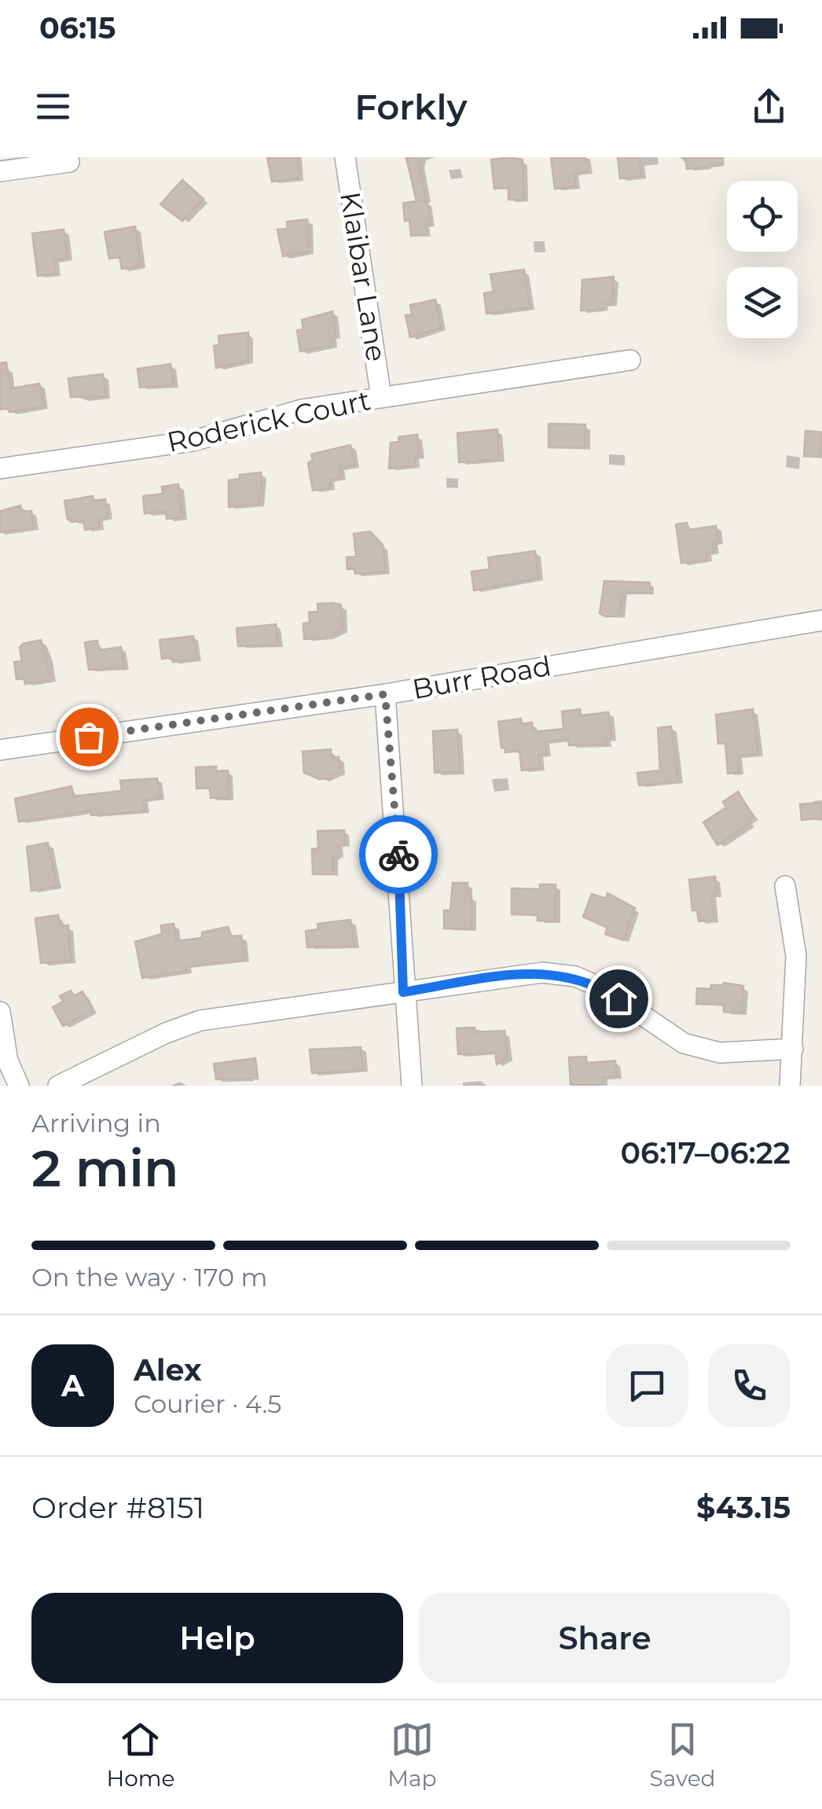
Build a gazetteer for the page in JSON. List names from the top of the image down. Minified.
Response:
{"streets":{"street":["Klaibar Lane","Roderick Court","Burr Road"]},"crossings":[["Klaibar Lane","Roderick Court"]],"page":{"status":"06:15","header":"Forkly","heading":["2 min","Arriving in","06:17–06:22"],"panel":["Alex","Courier · 4.5","Order #8151","$43.15"],"bar":"On the way · 170 m","round":"A","buttons":["Help","Share"],"tabs":["Home","Map","Saved"]}}
